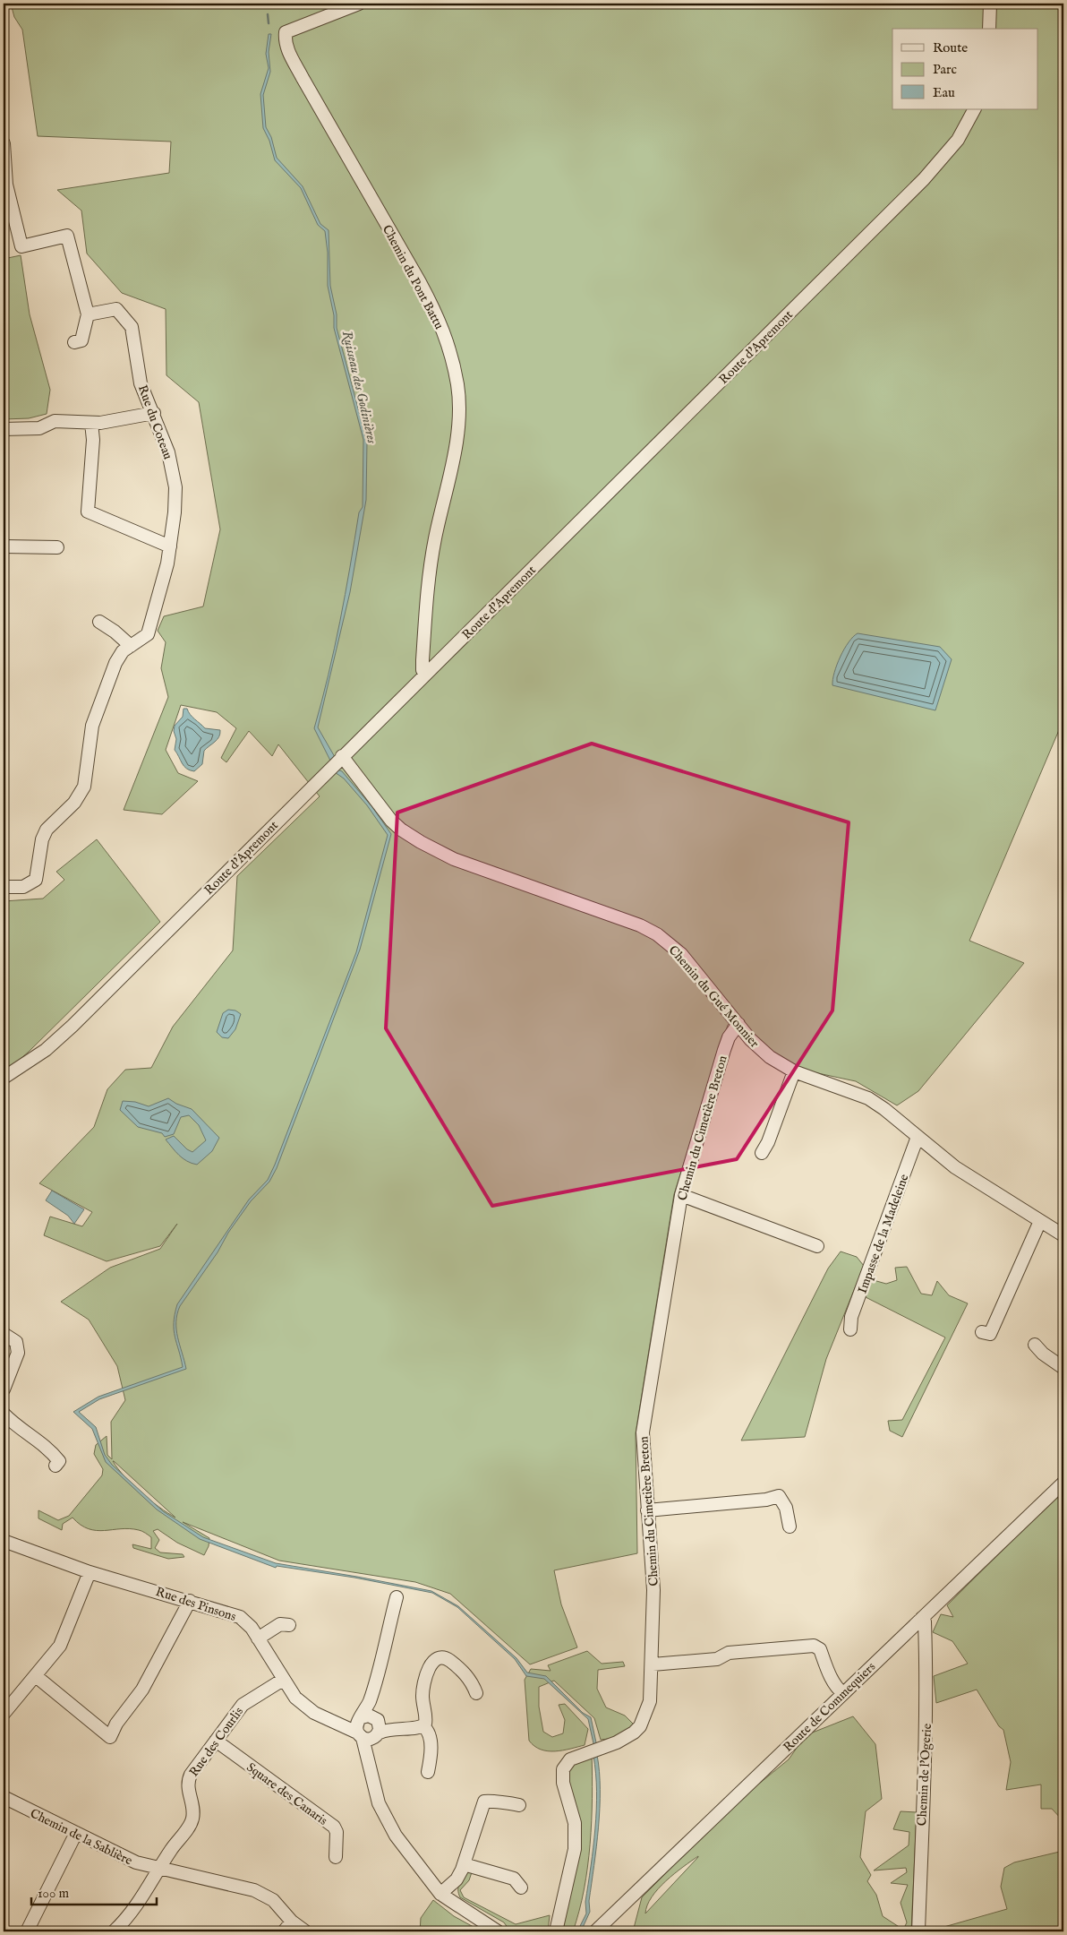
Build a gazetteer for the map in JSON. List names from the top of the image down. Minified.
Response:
{"streets":{"street":["Chemin du Pont Battu","Route d'Apremont","Rue du Coteau","Chemin du Gué Monnier","Chemin du Cimetière Breton","Impasse de la Madeleine","Rue des Pinsons","Route de Commequiers","Rue des Courlis","Chemin de l'Ogerie","Square des Canaris","Chemin de la Sablière"]},"crossings":[["Chemin du Pont Battu","Route d'Apremont"],["Route d'Apremont","Chemin du Gué Monnier"],["Chemin du Gué Monnier","Chemin du Cimetière Breton"],["Chemin du Gué Monnier","Impasse de la Madeleine"],["Rue des Pinsons","Rue des Courlis"],["Route de Commequiers","Chemin de l'Ogerie"],["Rue des Courlis","Square des Canaris"],["Rue des Courlis","Chemin de la Sablière"]],"water":["Ruisseau des Godinières"],"legend":["Route","Parc","Eau"],"scale_bar":"100 m"}
